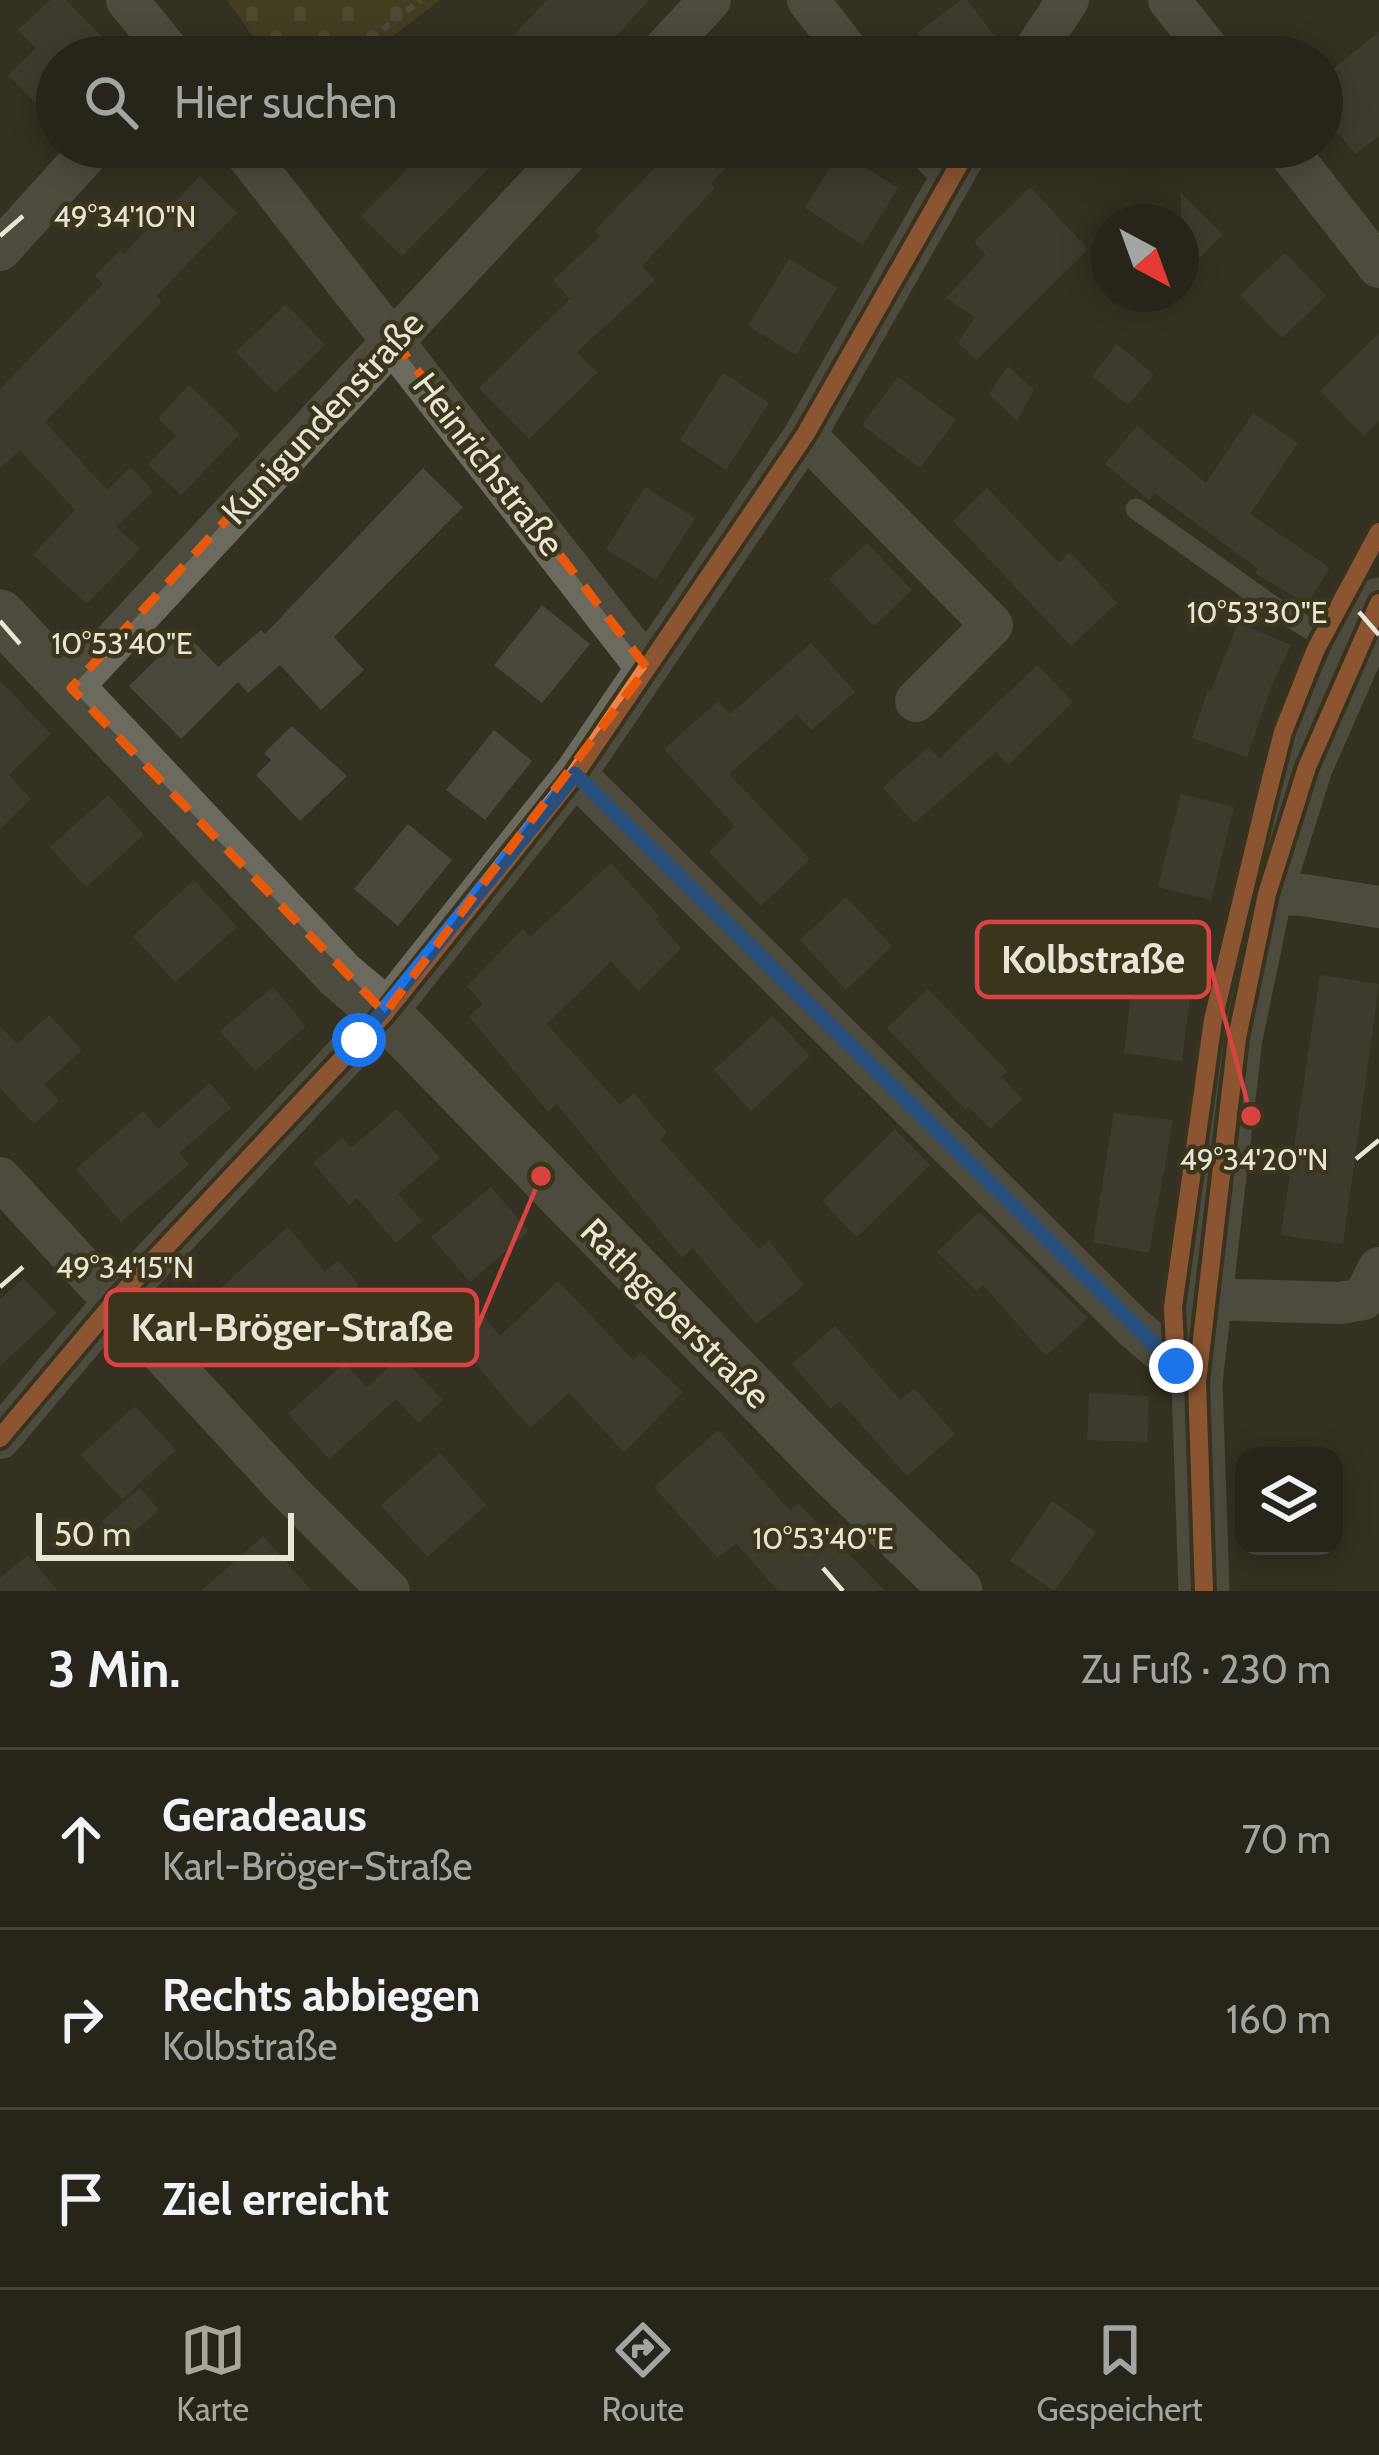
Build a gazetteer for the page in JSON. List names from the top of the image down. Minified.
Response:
{"streets":{"street":["Kunigundenstraße","Heinrichstraße","Rathgeberstraße"]},"crossings":[["Kunigundenstraße","Heinrichstraße"],["Kunigundenstraße","Rathgeberstraße"]],"places":["Kolbstraße","Karl-Bröger-Straße"],"scale_bar":"50 m","north":"bottom right","page":{"search":"Hier suchen","scale":"50 m","heading":["3 Min.","Zu Fuß · 230 m"],"list":[["Geradeaus","Karl-Bröger-Straße","70 m"],["Rechts abbiegen","Kolbstraße","160 m"],"Ziel erreicht"],"nav":["Karte","Route","Gespeichert"]},"coordinates":["49°34'10\"N","10°53'30\"E","10°53'40\"E","49°34'20\"N","49°34'15\"N"]}
